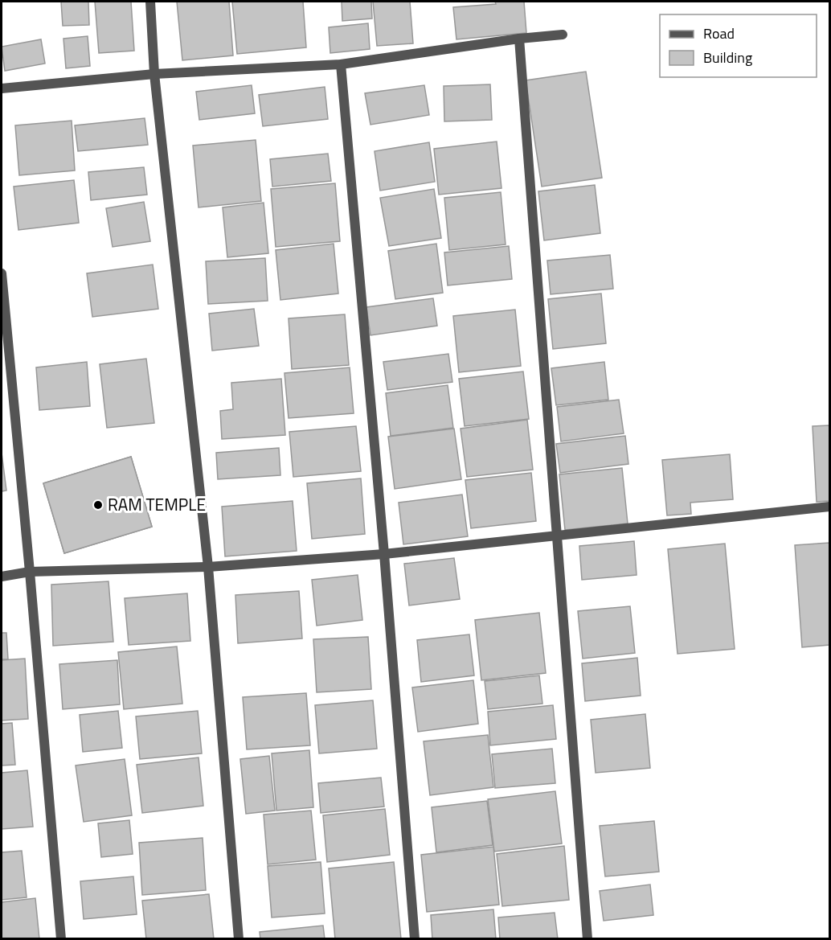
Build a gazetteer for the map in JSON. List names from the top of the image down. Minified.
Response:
{"places":["RAM TEMPLE"],"legend":["Road","Building"]}
